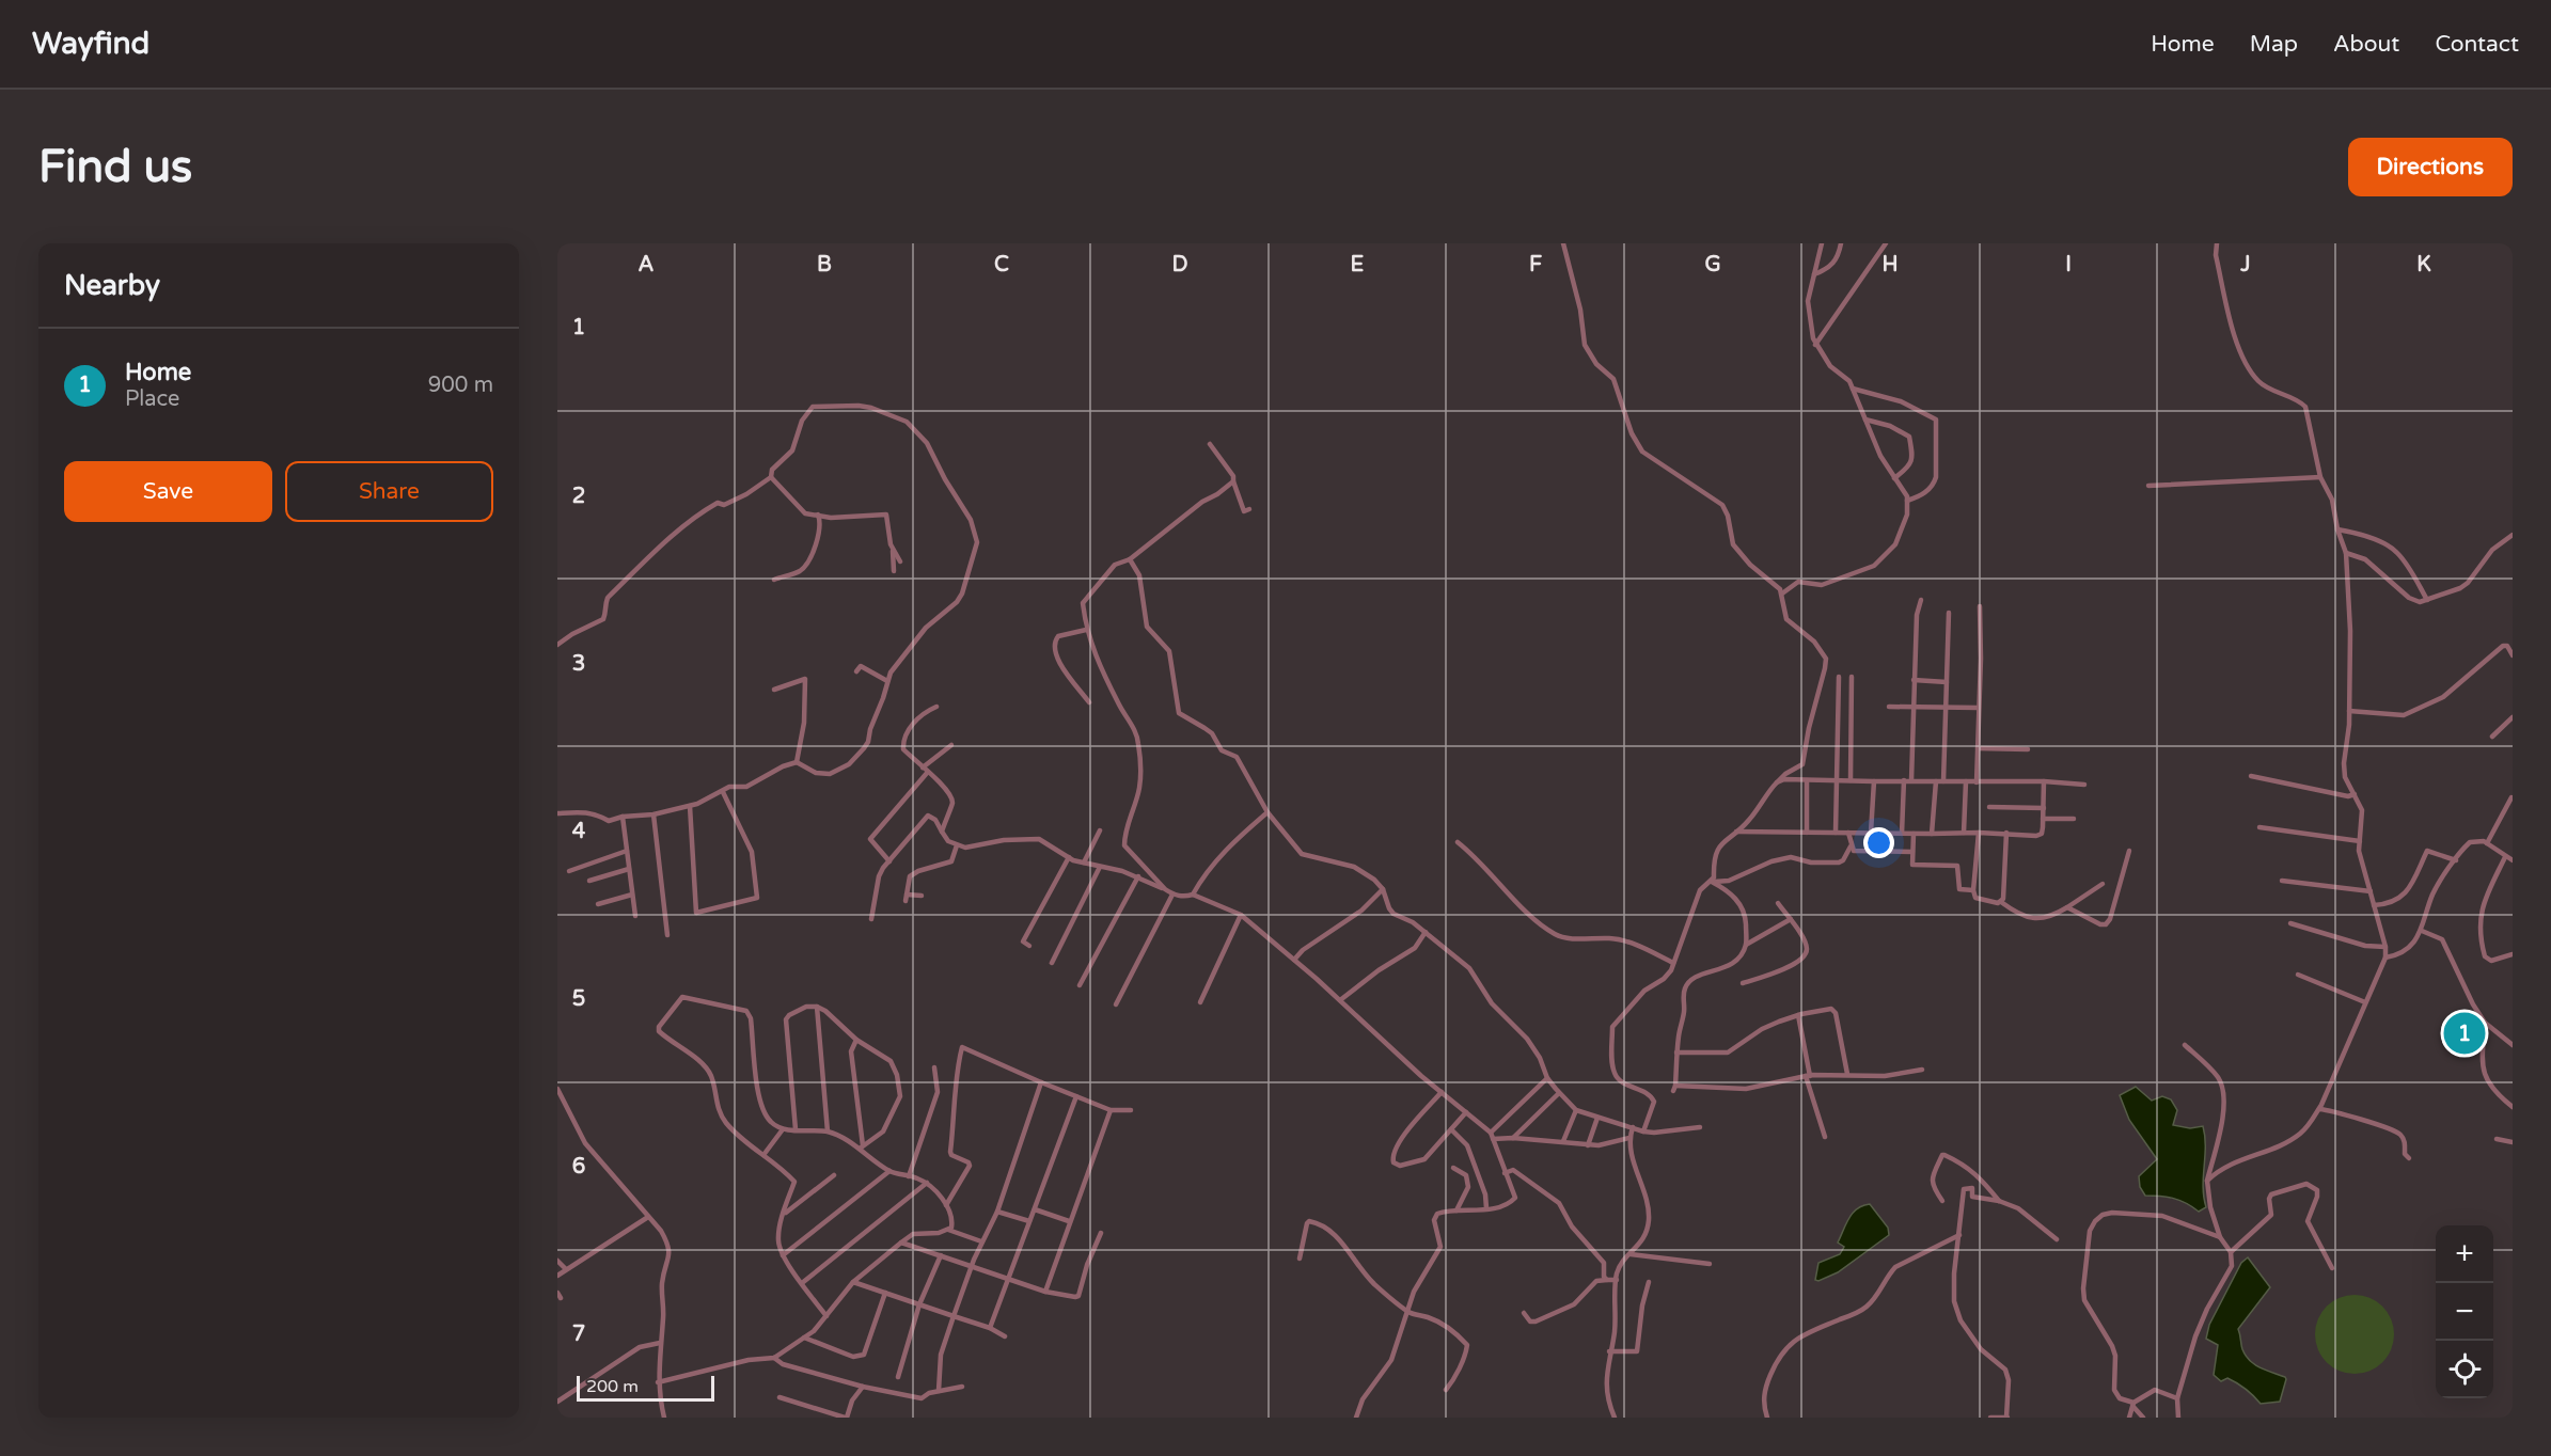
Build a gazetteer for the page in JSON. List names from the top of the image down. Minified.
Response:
{"scale_bar":"200 m","page":{"header":"Wayfind","nav":["Home","Map","About","Contact"],"buttons":["Directions",["Save","Share"]],"title":"Find us","heading":"Nearby","list":[{"mark":"1","name":"Home","note":"Place","value":"900 m"}],"pins":"1","map_buttons":["+","−"],"scale":"200 m"},"grid":{"columns":["A","B","C","D","E","F","G","H","I","J","K"],"rows":["1","2","3","4","5","6","7"]}}
